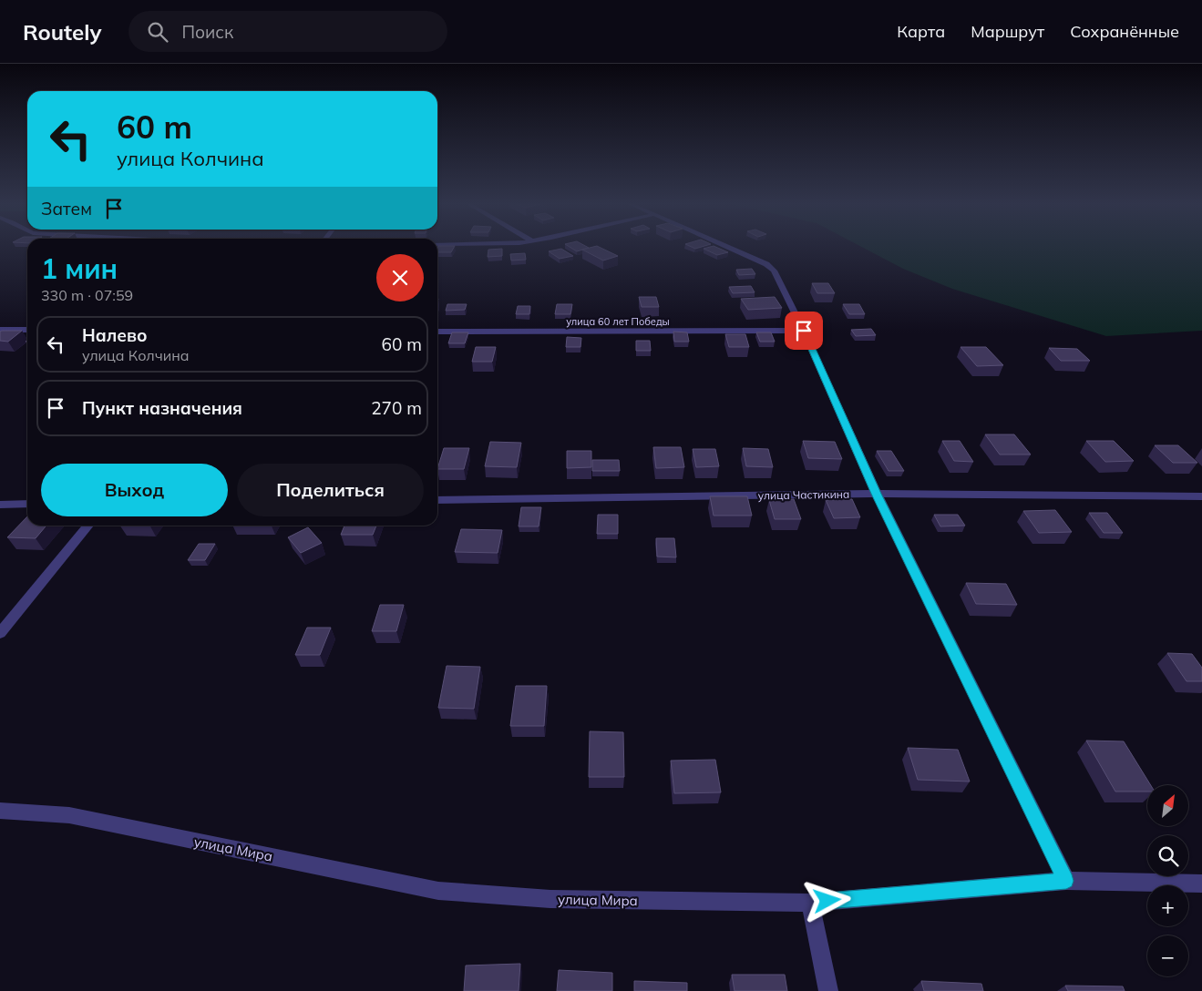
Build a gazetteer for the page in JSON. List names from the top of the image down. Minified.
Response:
{"streets":{"street":["улица 60 лет Победы","улица Частикина","улица Мира"]},"north":"top right","page":{"header":"Routely","search":"Поиск","nav":["Карта","Маршрут","Сохранённые"],"turn":["60 m","улица Колчина"],"then":"Затем","heading":["1 мин","330 m · 07:59"],"list":[{"name":"Налево","note":"улица Колчина","value":"60 m"},{"name":"Пункт назначения","value":"270 m"}],"buttons":["Выход","Поделиться"],"map_buttons":["+","−"]}}
